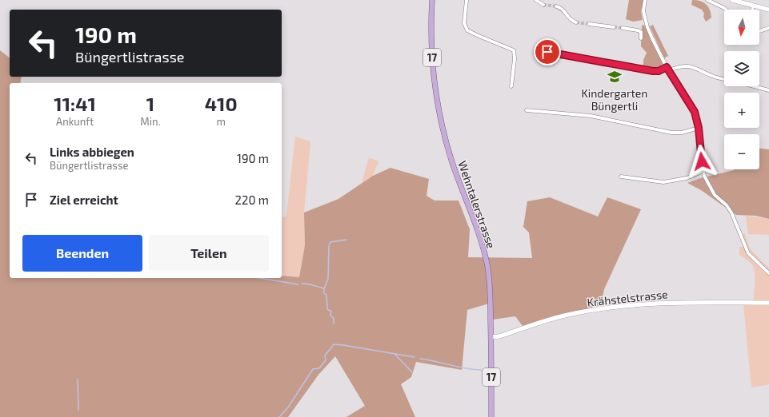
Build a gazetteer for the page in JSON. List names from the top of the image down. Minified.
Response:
{"streets":{"main road":["17","Wehntalerstrasse","Krähstelstrasse"]},"crossings":[["Wehntalerstrasse","Krähstelstrasse"]],"places":{"school or university":["Kindergarten Büngertli"]},"north":"bottom","page":{"map_buttons":["+","−"],"turn":["190 m","Büngertlistrasse"],"eta":["11:41","Ankunft","1","Min.","410","m"],"list":[{"name":"Links abbiegen","note":"Büngertlistrasse","value":"190 m"},{"name":"Ziel erreicht","value":"220 m"}],"buttons":["Beenden","Teilen"]}}
